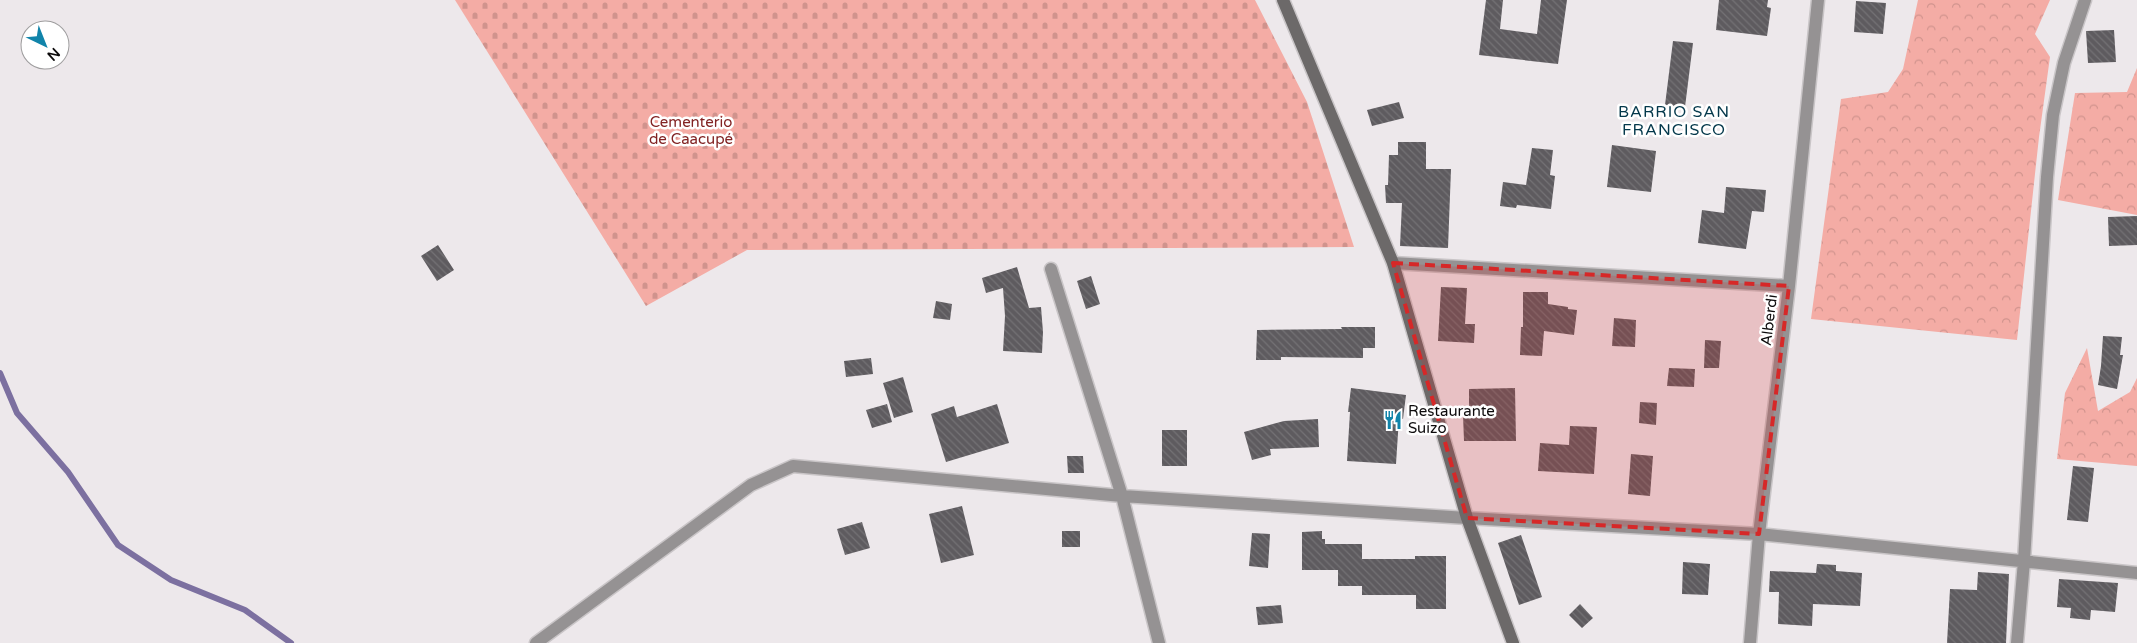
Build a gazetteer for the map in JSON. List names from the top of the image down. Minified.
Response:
{"streets":{"street":["Alberdi"]},"districts":["BARRIO SAN FRANCISCO"],"parks":["Cementerio de Caacupé"],"places":{"restaurant":["Restaurante Suizo"]},"north":"bottom right"}
